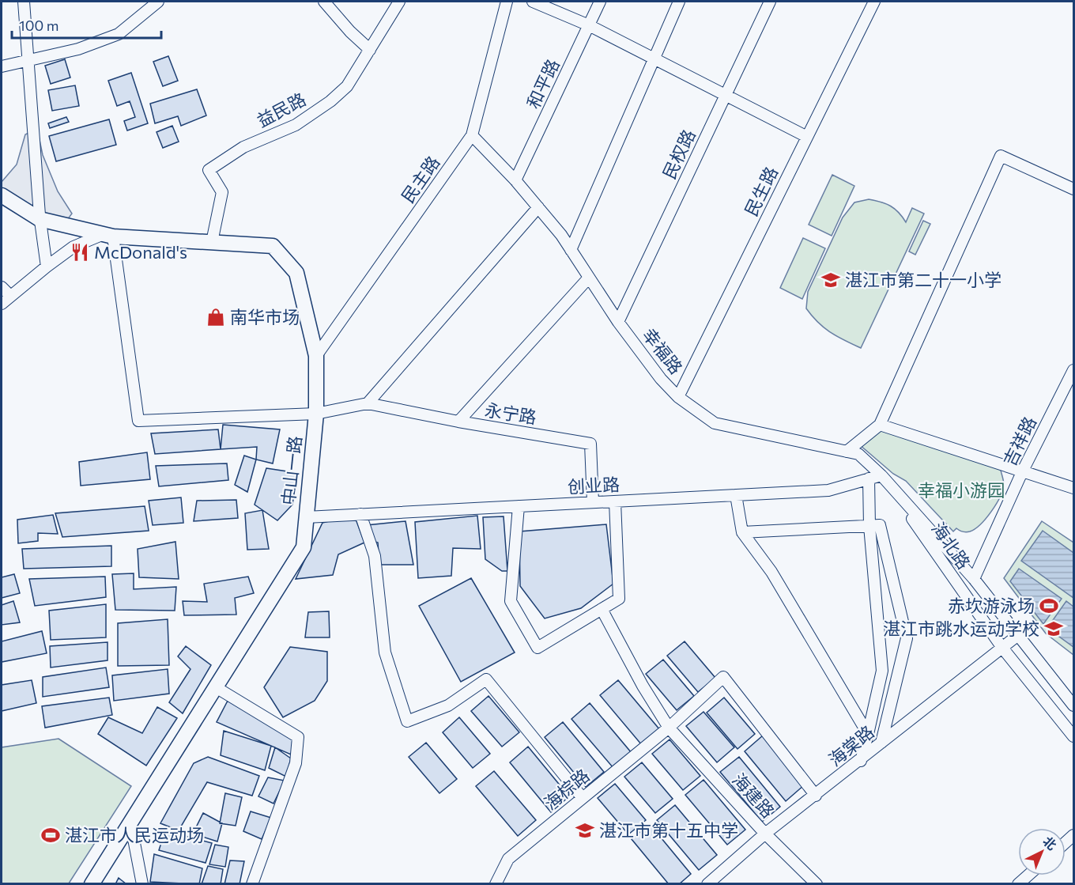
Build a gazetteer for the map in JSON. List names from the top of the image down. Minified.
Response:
{"streets":{"main road":["中山一路"],"street":["和平路","益民路","民权路","民主路","民生路","幸福路","永宁路","吉祥路","创业路","海北路","海棠路","海棕路","海建路"]},"crossings":[["和平路","幸福路"],["益民路","中山一路"],["民权路","幸福路"],["民主路","幸福路"],["民主路","中山一路"],["民生路","幸福路"],["幸福路","创业路"],["幸福路","海北路"],["永宁路","创业路"],["吉祥路","海北路"],["中山一路","创业路"],["创业路","海北路"],["海北路","海棠路"],["海棠路","海棕路"],["海棠路","海建路"],["海棕路","海建路"]],"parks":["幸福小游园"],"places":{"restaurant":["McDonald's"],"school or university":["湛江市第二十一小学","湛江市跳水运动学校","湛江市第十五中学"],"shop":["南华市场"],"sports":["赤坎游泳场","湛江市人民运动场"]},"scale_bar":"100 m","north":"top right"}
